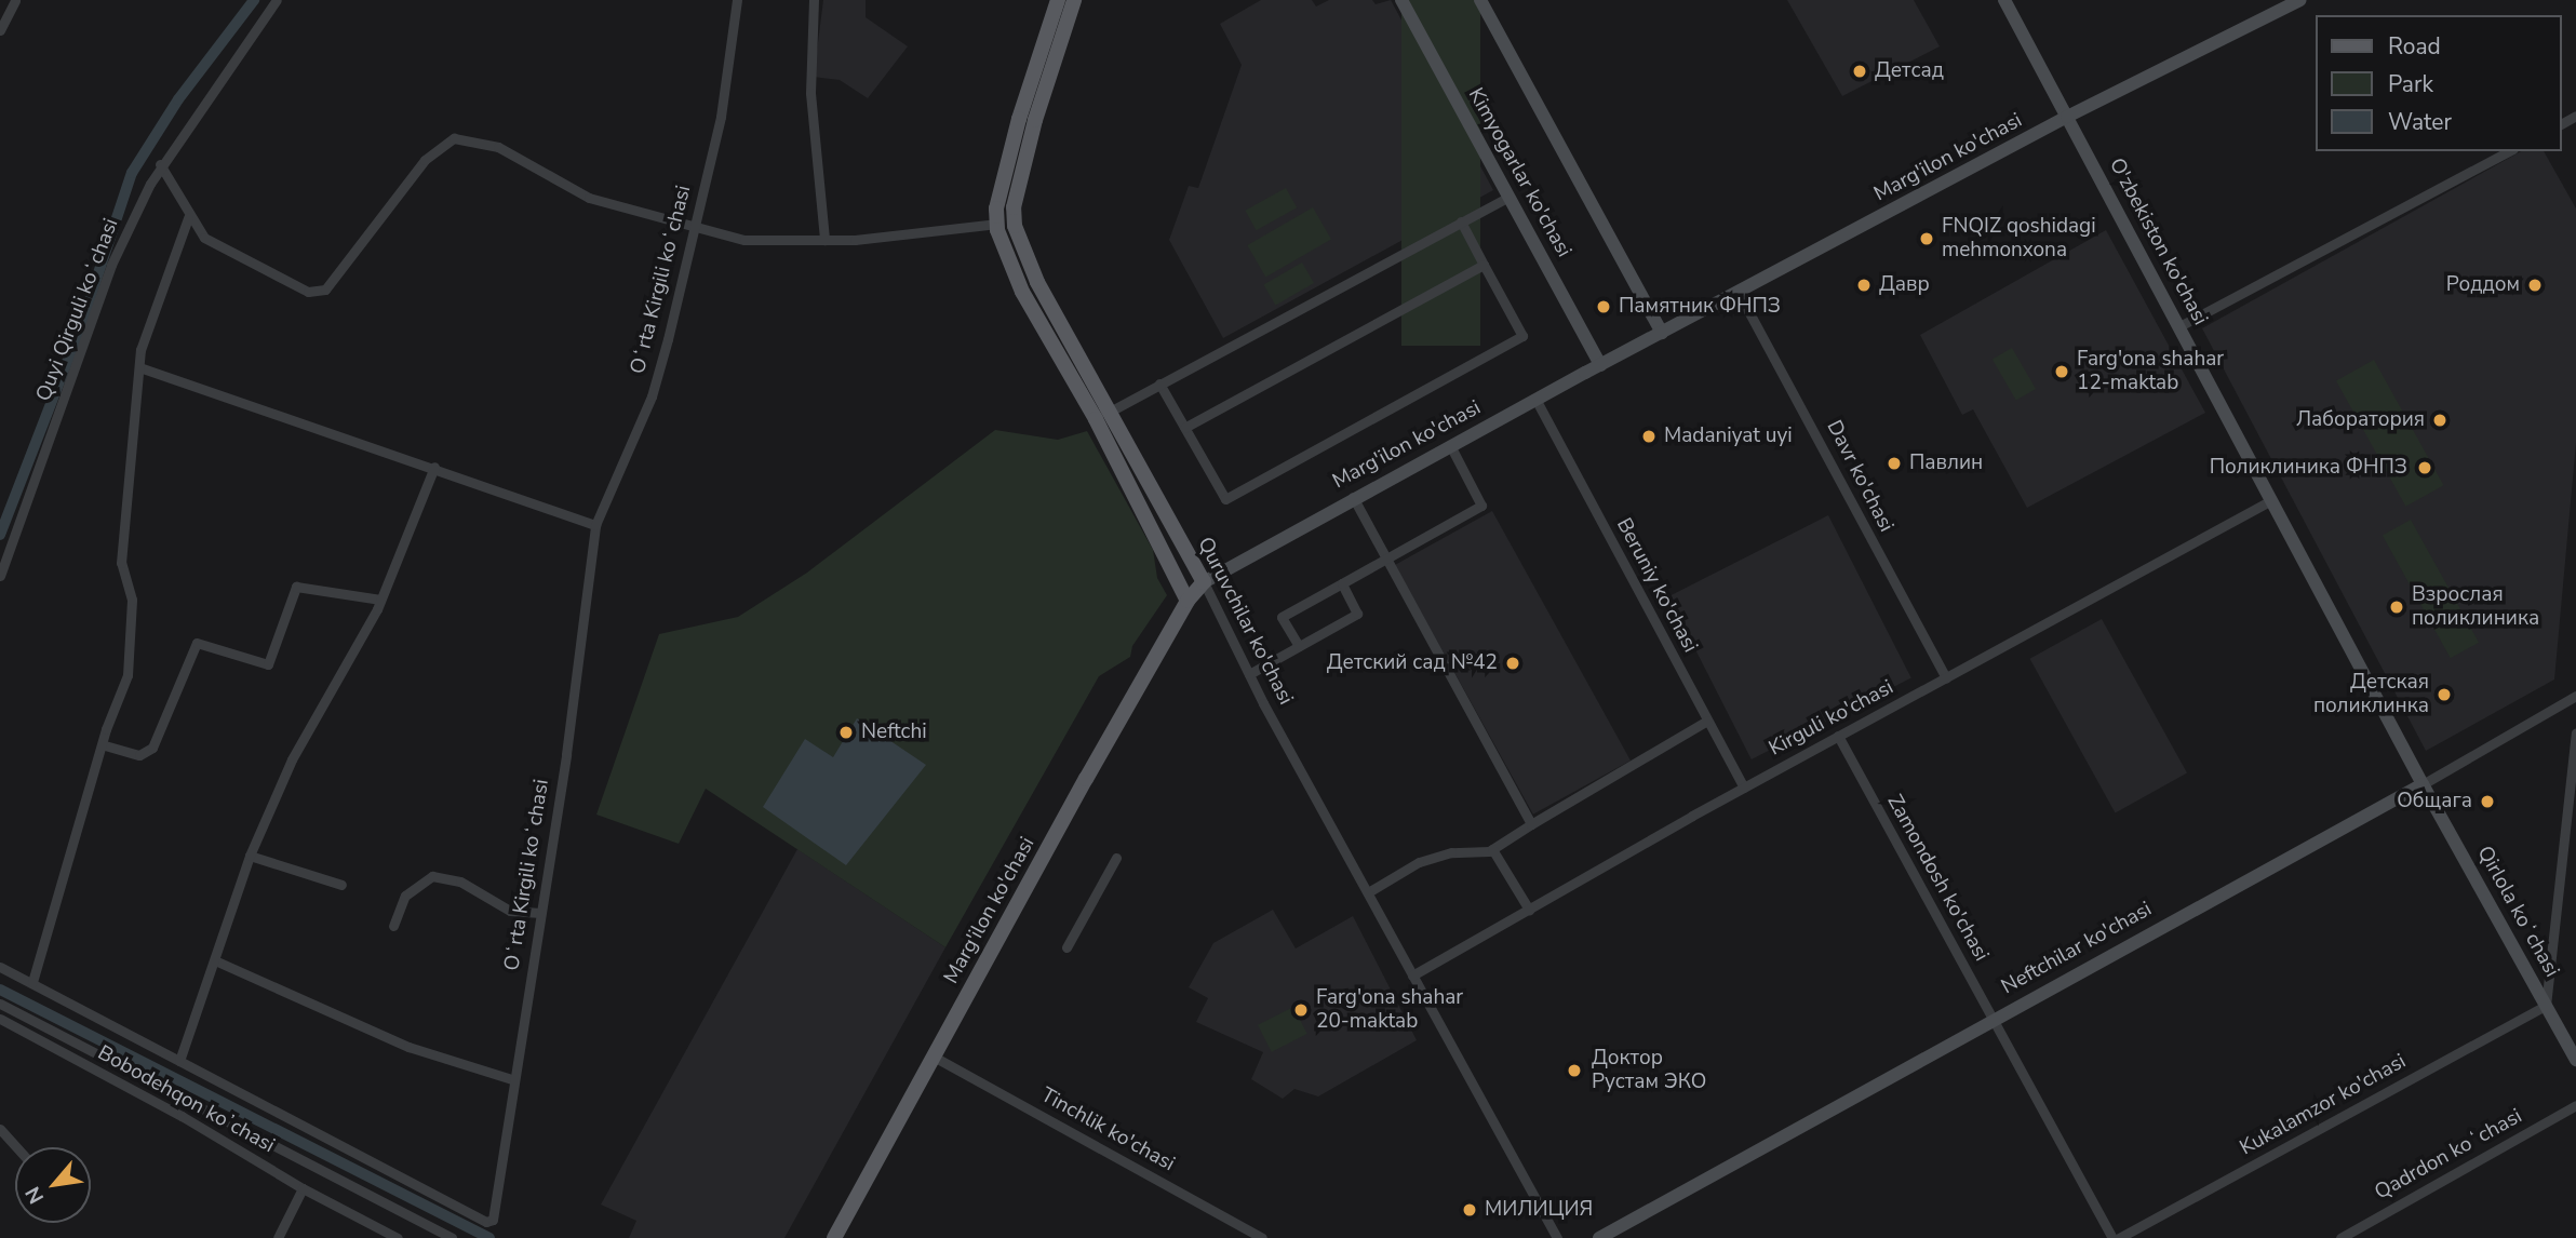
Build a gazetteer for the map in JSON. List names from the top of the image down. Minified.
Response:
{"streets":{"main road":["Marg'ilon ko'chasi","Quruvchilar ko'chasi"],"street":["Kimyogarlar ko'chasi","O'zbekiston ko'chasi","Oʻrta Kirgili koʻchasi","Quyi Qirguli koʻchasi","Davr ko'chasi","Beruniy ko'chasi","Kirguli ko'chasi","Zamondosh ko'chasi","Qirlola koʻchasi","Neftchilar ko'chasi","Bobodehqon koʼchasi","Kukalamzor ko'chasi","Tinchlik ko'chasi","Qadrdon koʻchasi"]},"crossings":[["Marg'ilon ko'chasi","Kimyogarlar ko'chasi"],["Marg'ilon ko'chasi","O'zbekiston ko'chasi"],["Marg'ilon ko'chasi","Davr ko'chasi"],["Marg'ilon ko'chasi","Beruniy ko'chasi"],["Marg'ilon ko'chasi","Quruvchilar ko'chasi"],["Marg'ilon ko'chasi","Tinchlik ko'chasi"],["O'zbekiston ko'chasi","Kirguli ko'chasi"],["O'zbekiston ko'chasi","Qirlola koʻchasi"],["O'zbekiston ko'chasi","Neftchilar ko'chasi"],["Davr ko'chasi","Kirguli ko'chasi"],["Beruniy ko'chasi","Kirguli ko'chasi"],["Quruvchilar ko'chasi","Kirguli ko'chasi"],["Kirguli ko'chasi","Zamondosh ko'chasi"],["Zamondosh ko'chasi","Neftchilar ko'chasi"],["Qirlola koʻchasi","Neftchilar ko'chasi"],["Qirlola koʻchasi","Kukalamzor ko'chasi"]],"places":["Детсад","FNQIZ qoshidagi mehmonxona","Давр","Роддом","Памятник ФНПЗ","Farg'ona shahar 12-maktab","Лаборатория","Madaniyat uyi","Павлин","Поликлиника ФНПЗ","Взрослая поликлиника","Детский сад №42","Детская поликлинка","Neftchi","Общага","Farg'ona shahar 20-maktab","Доктор Рустам ЭКО","МИЛИЦИЯ"],"legend":["Road","Park","Water"],"north":"bottom left"}
